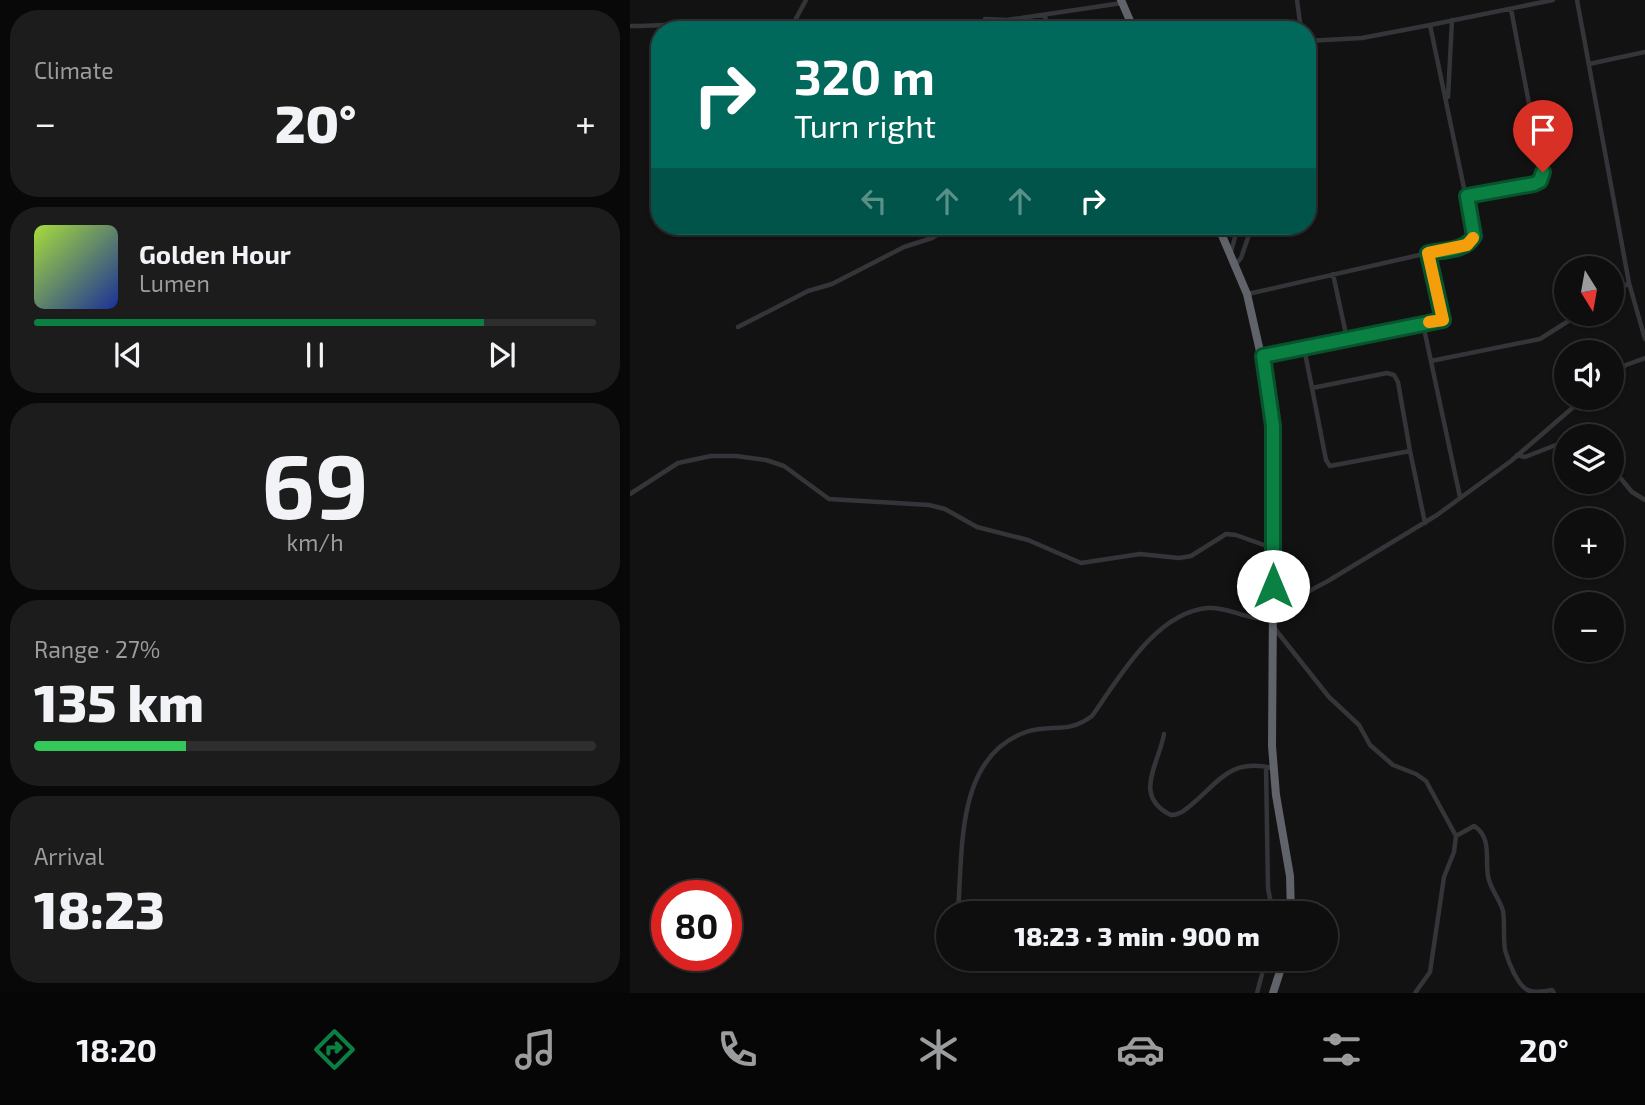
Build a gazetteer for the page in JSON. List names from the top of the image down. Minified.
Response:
{"north":"bottom","page":{"tile":["Climate",["69","km/h"],["Range · 27%","135 km"],["Arrival","18:23"]],"turn":["320 m","Turn right"],"heat":["−","20°","+"],"song":["Golden Hour","Lumen"],"map_buttons":["+","−"],"limit":"80","trip":"18:23 · 3 min · 900 m","tabs":["18:20","20°"]}}
